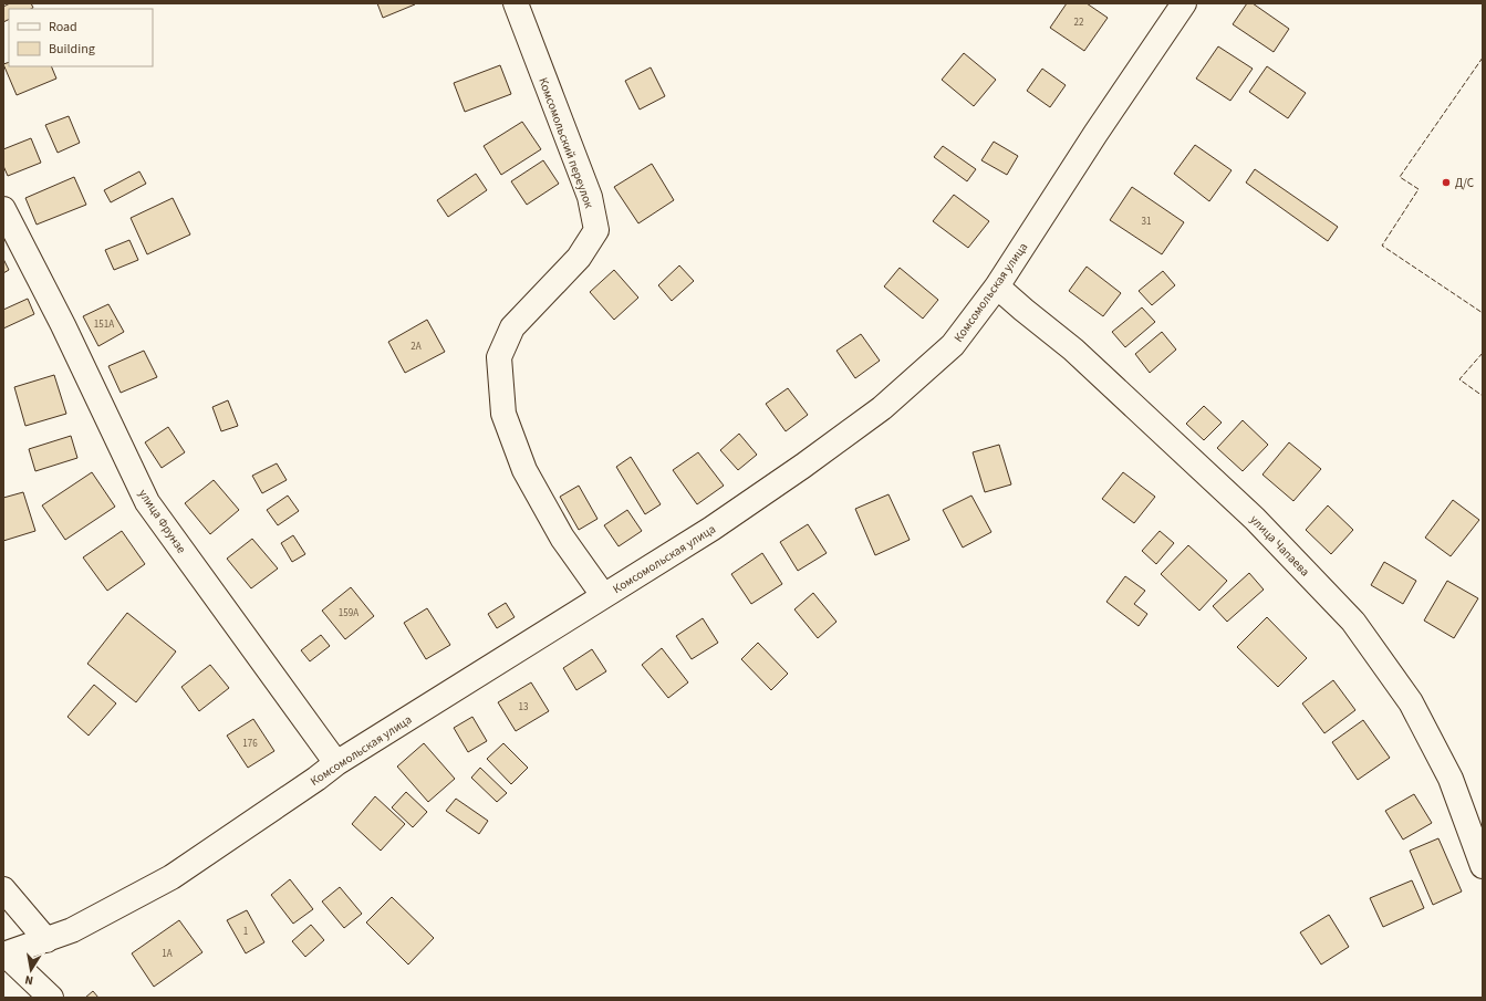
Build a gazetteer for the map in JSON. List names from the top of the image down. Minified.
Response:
{"streets":{"street":["Комсомольский переулок","Комсомольская улица","улица Фрунзе","улица Чапаева"]},"crossings":[["Комсомольский переулок","Комсомольская улица"],["Комсомольская улица","улица Фрунзе"],["Комсомольская улица","улица Чапаева"]],"places":["Д/С"],"house_numbers":["22","31","151А","2А","159А","13","176","1","1А"],"legend":["Road","Building"],"north":"bottom"}
